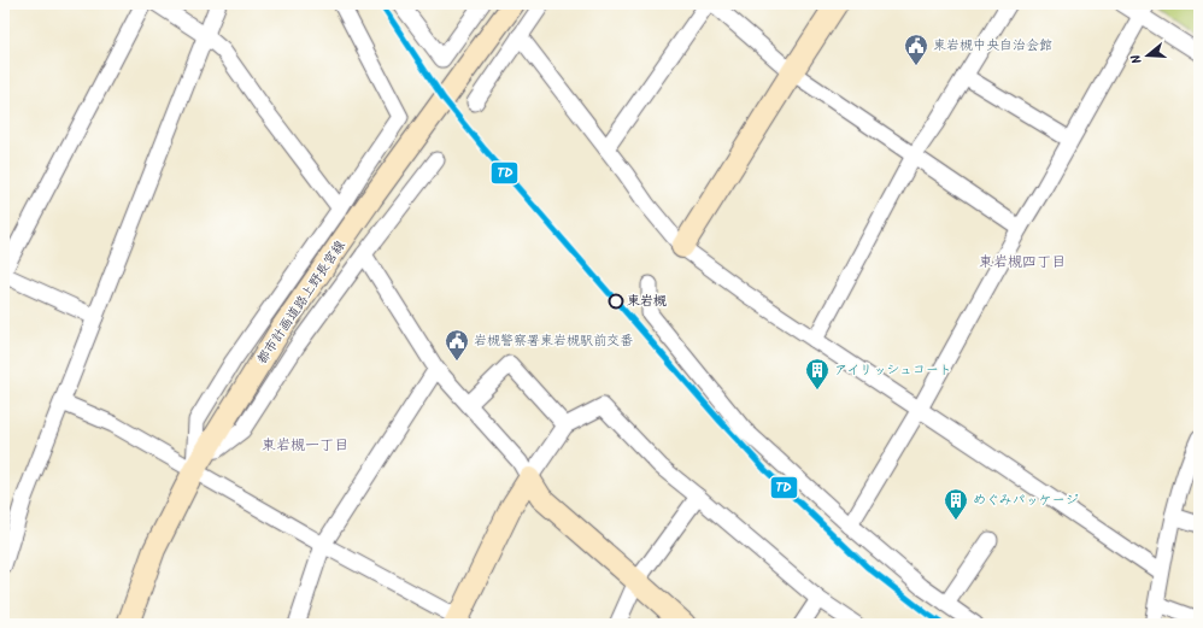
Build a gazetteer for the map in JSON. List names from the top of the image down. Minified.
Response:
{"streets":{"street":["都市計画道路上野長宮線"]},"districts":["東岩槻四丁目","東岩槻一丁目"],"places":{"public building":["東岩槻中央自治会館","岩槻警察署東岩槻駅前交番"],"other":["東岩槻"],"building":["アイリッシュコート","めぐみパッケージ"]},"lines":["transit line TD"],"north":"left"}
